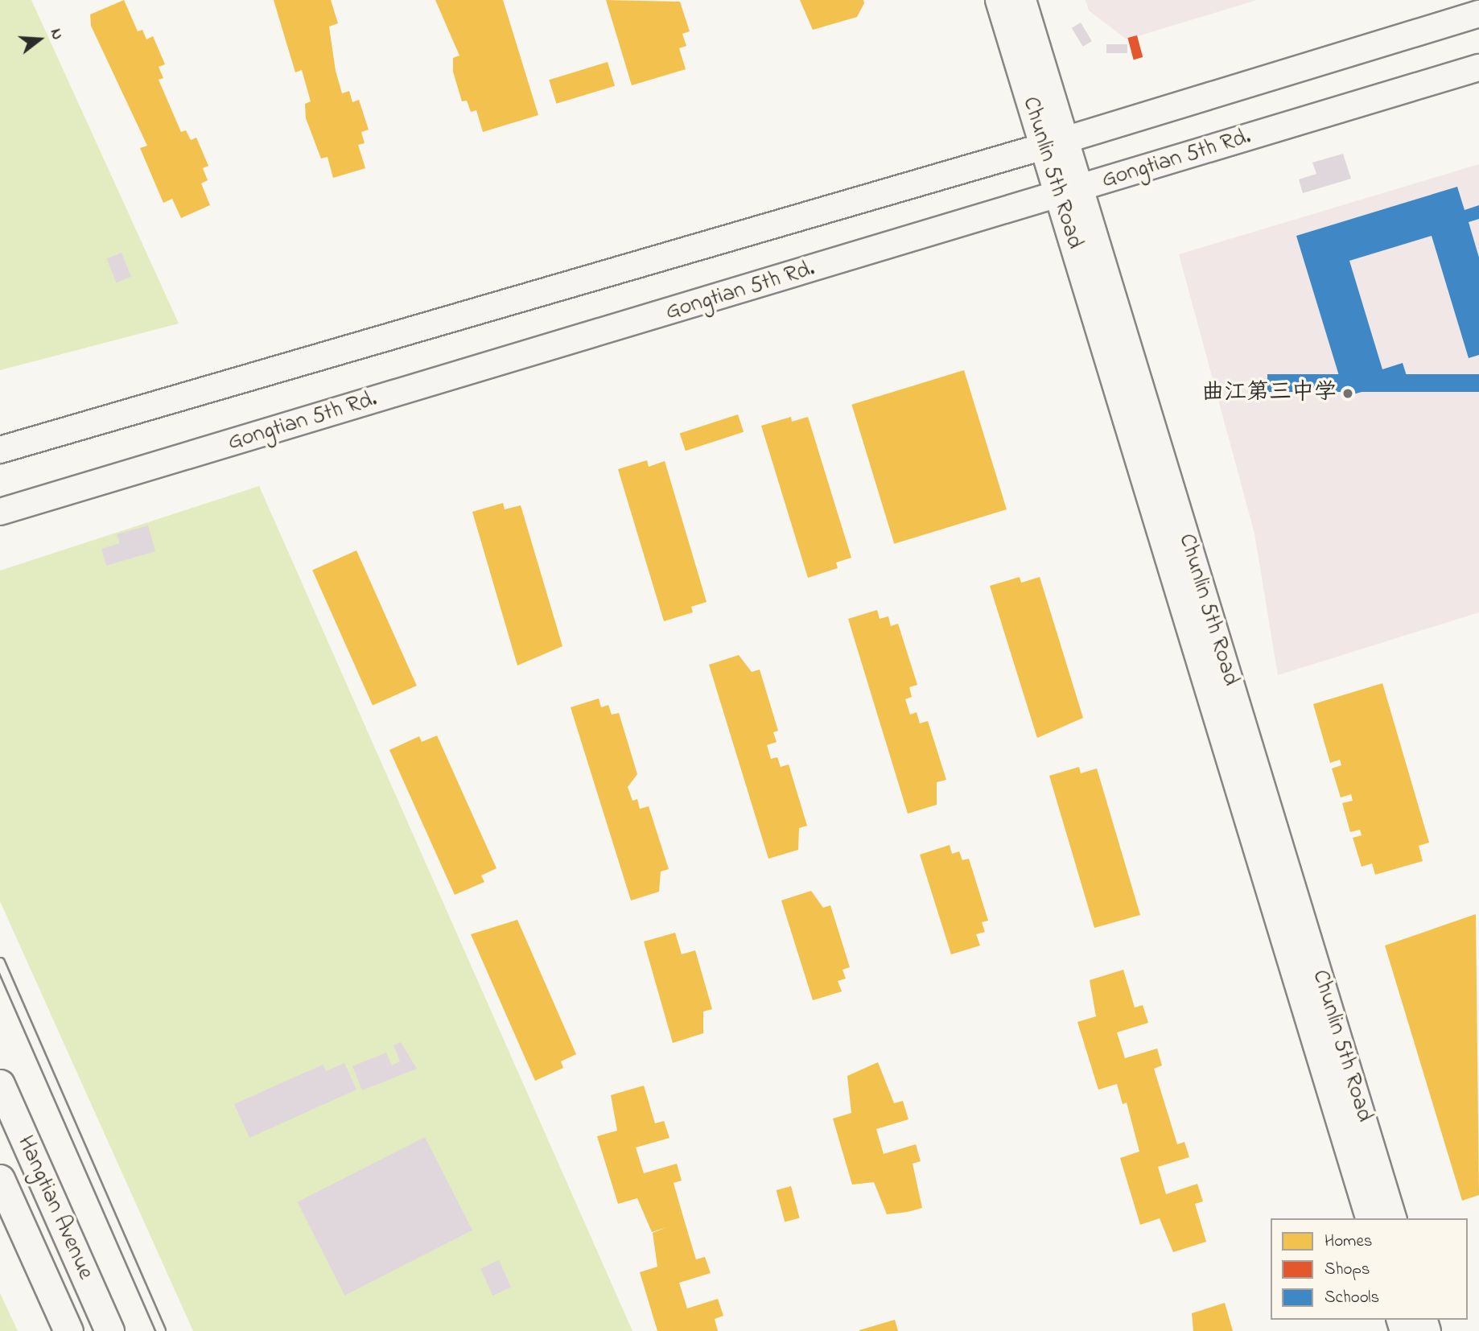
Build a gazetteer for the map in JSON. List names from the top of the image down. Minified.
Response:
{"streets":{"main road":["Gongtian 5th Rd.","Chunlin 5th Road","Hangtian Avenue"]},"crossings":[["Gongtian 5th Rd.","Chunlin 5th Road"]],"places":["曲江第三中学"],"legend":["Homes","Shops","Schools"],"north":"right"}
